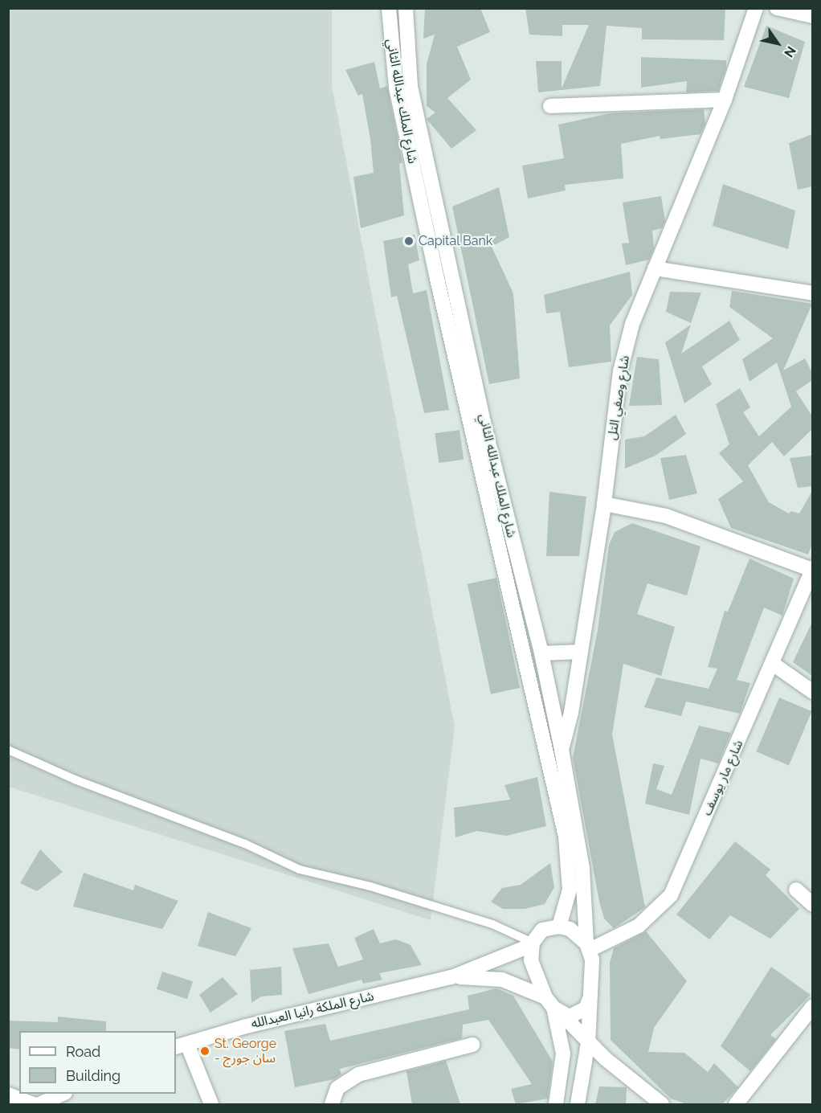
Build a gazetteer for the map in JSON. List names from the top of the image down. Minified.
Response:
{"streets":{"main road":["شارع الملك عبدالله الثاني","شارع وصفي التل","شارع مار يوسف","شارع الملكة رانيا العبدالله"]},"crossings":[["شارع الملك عبدالله الثاني","شارع وصفي التل"],["شارع الملك عبدالله الثاني","شارع مار يوسف"],["شارع الملك عبدالله الثاني","شارع الملكة رانيا العبدالله"],["شارع مار يوسف","شارع الملكة رانيا العبدالله"]],"places":["Capital Bank","St. George - سان جورج"],"legend":["Road","Building"],"north":"bottom right"}
